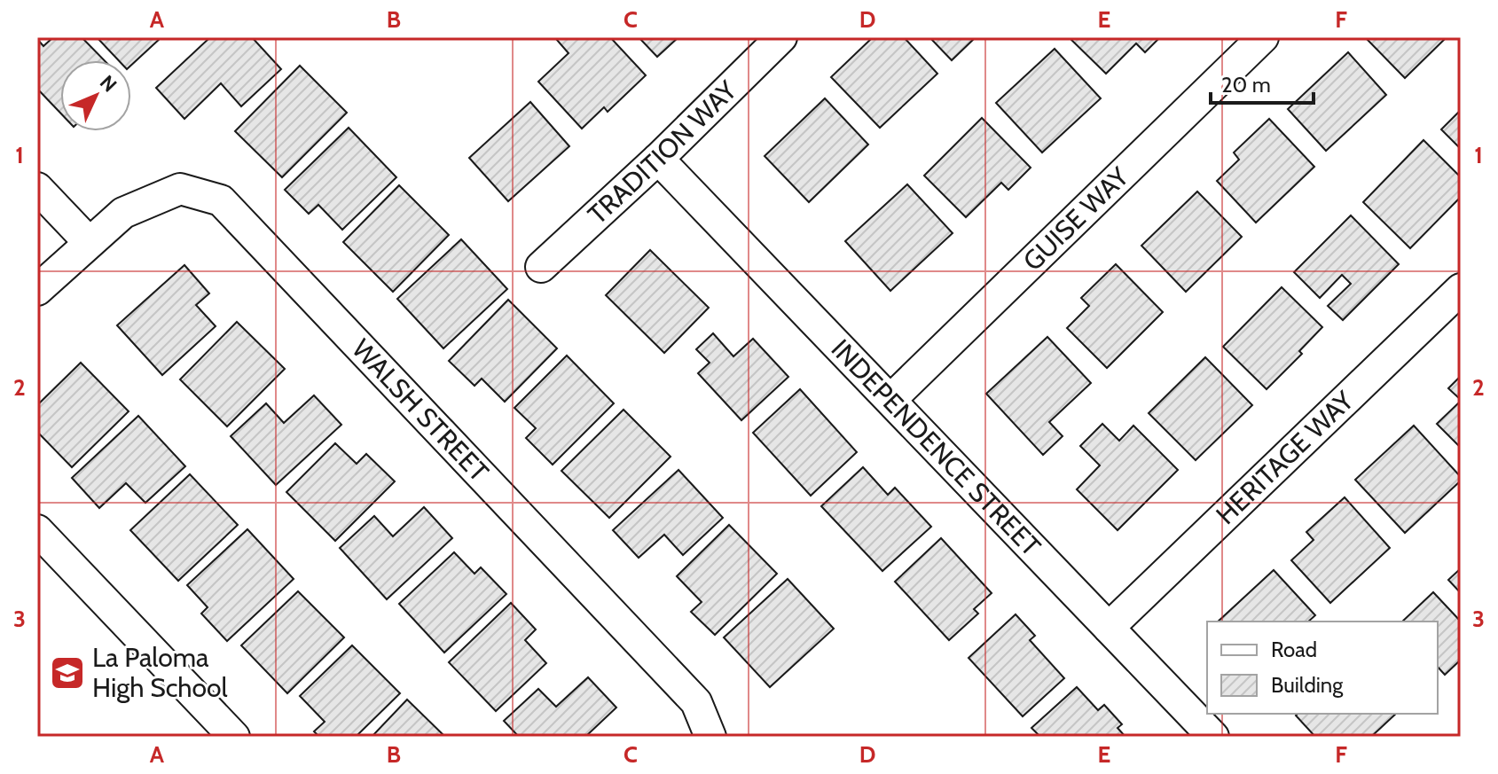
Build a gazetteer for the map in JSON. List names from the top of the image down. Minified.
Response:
{"streets":{"street":["TRADITION WAY","GUISE WAY","WALSH STREET","INDEPENDENCE STREET","HERITAGE WAY"]},"crossings":[["TRADITION WAY","INDEPENDENCE STREET"],["GUISE WAY","INDEPENDENCE STREET"],["INDEPENDENCE STREET","HERITAGE WAY"]],"places":{"school or university":["La Paloma High School"]},"legend":["Road","Building"],"scale_bar":"20 m","north":"top right","grid":{"columns":["A","B","C","D","E","F"],"rows":["1","2","3"]}}
